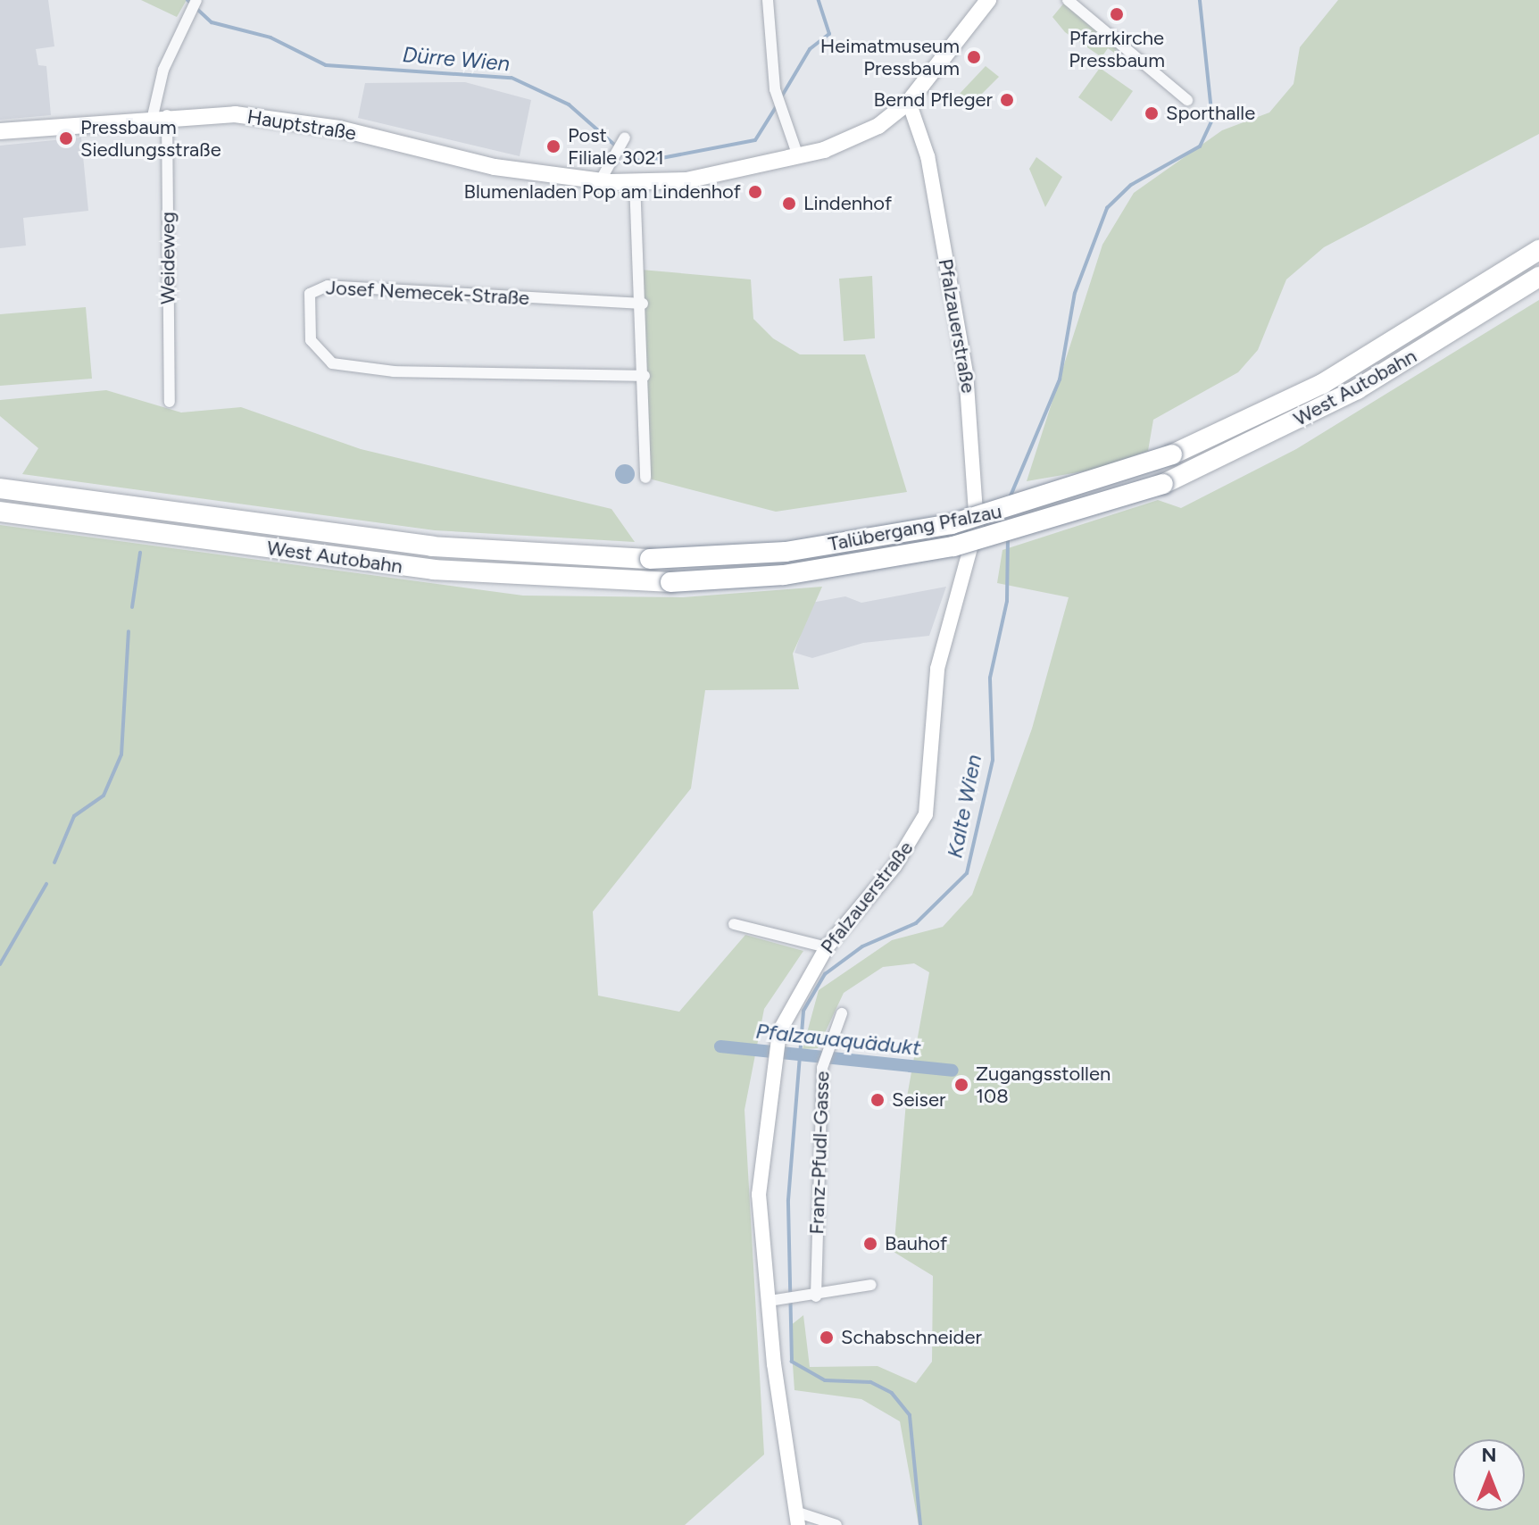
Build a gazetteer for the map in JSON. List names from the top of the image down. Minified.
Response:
{"streets":{"highway":["West Autobahn","Talübergang Pfalzau"],"main road":["Hauptstraße"],"street":["Weideweg","Josef Nemecek-Straße","Pfalzauerstraße","Franz-Pfudl-Gasse"]},"crossings":[["Hauptstraße","Weideweg"],["Hauptstraße","Pfalzauerstraße"],["West Autobahn","Talübergang Pfalzau"]],"water":["Dürre Wien","Kalte Wien","Pfalzauaquädukt"],"places":["Pfarrkirche Pressbaum","Heimatmuseum Pressbaum","Bernd Pfleger","Sporthalle","Pressbaum Siedlungsstraße","Post Filiale 3021","Blumenladen Pop am Lindenhof","Lindenhof","Zugangsstollen 108","Seiser","Bauhof","Schabschneider"],"north":"top"}
